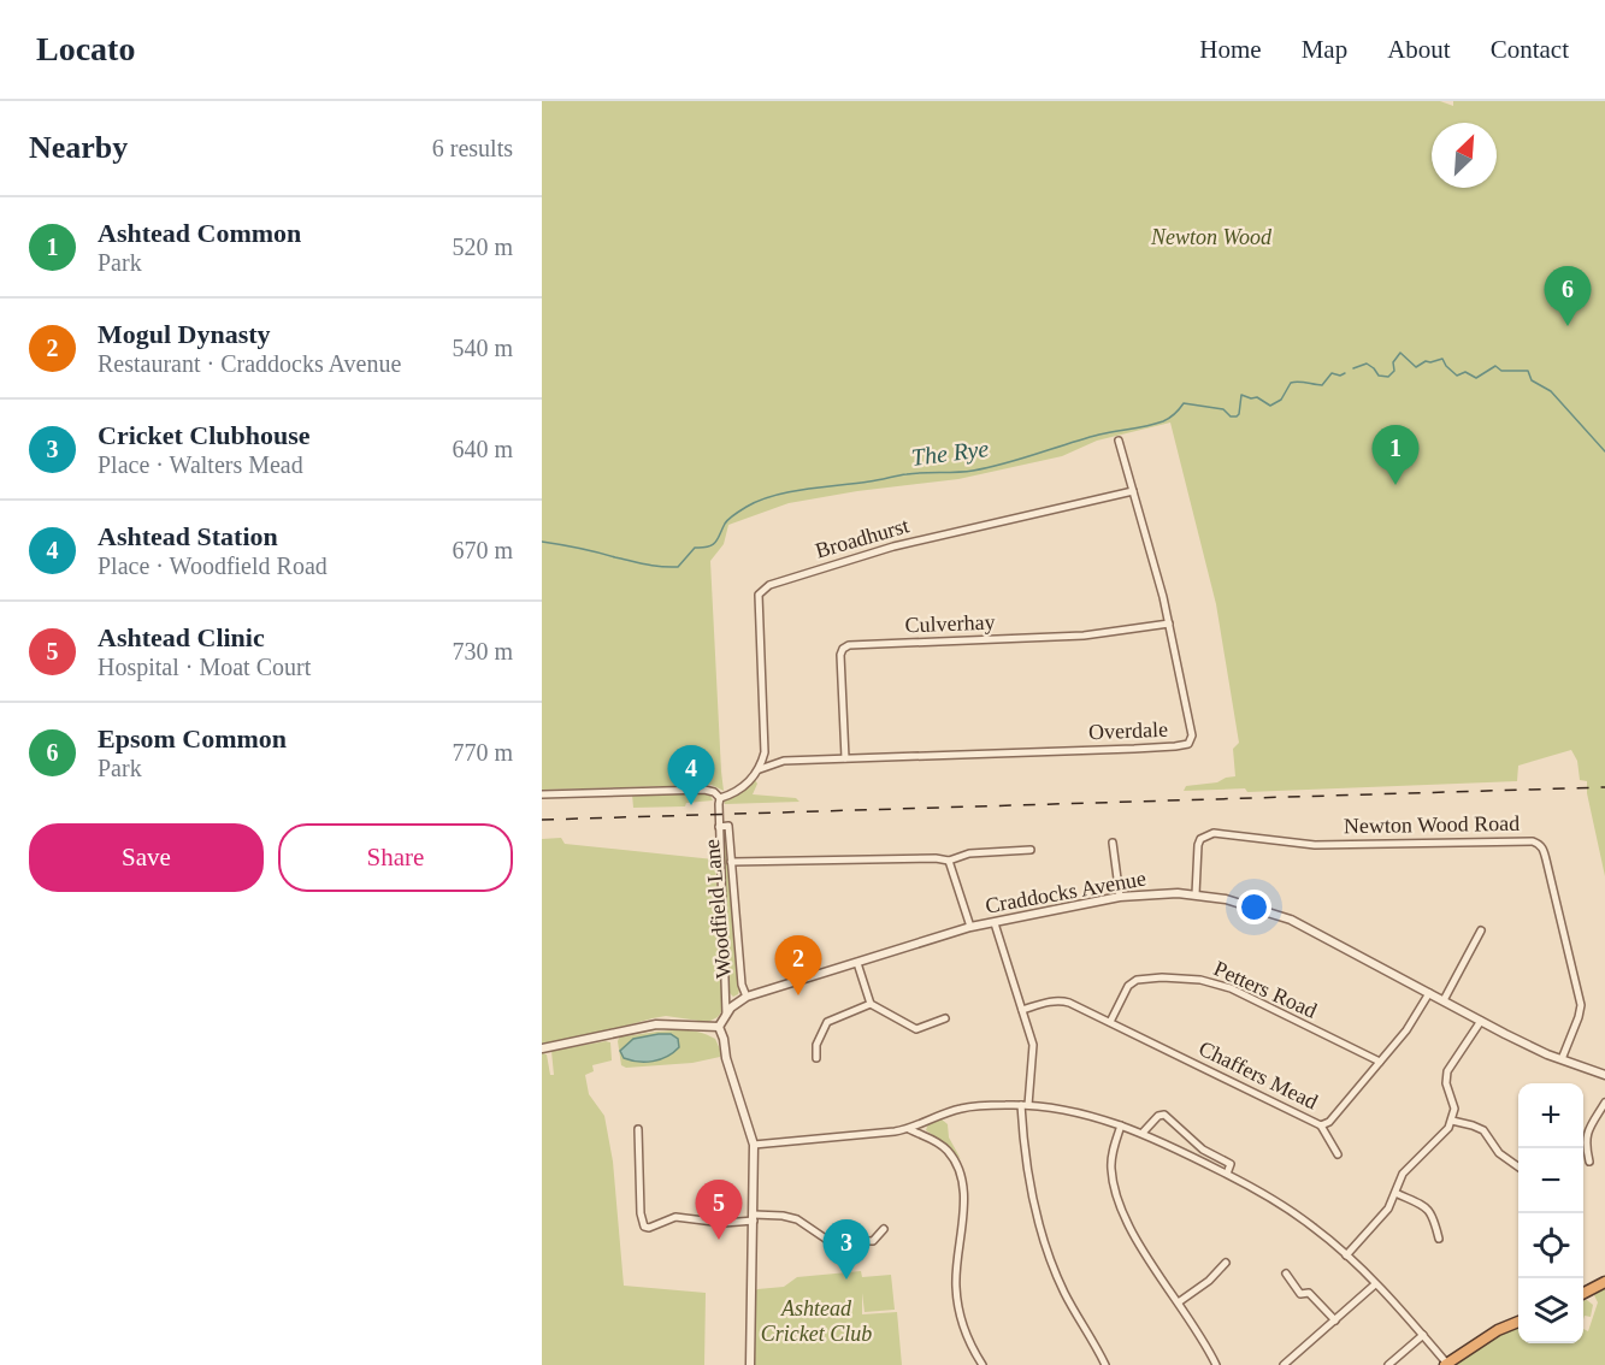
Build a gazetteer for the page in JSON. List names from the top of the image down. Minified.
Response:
{"streets":{"street":["Broadhurst","Culverhay","Overdale","Newton Wood Road","Craddocks Avenue","Woodfield Lane","Petters Road","Chaffers Mead"]},"crossings":[["Broadhurst","Overdale"],["Culverhay","Overdale"],["Newton Wood Road","Craddocks Avenue"],["Craddocks Avenue","Woodfield Lane"],["Craddocks Avenue","Chaffers Mead"],["Petters Road","Chaffers Mead"]],"water":["The Rye"],"parks":["Newton Wood","Ashtead Cricket Club"],"north":"top right","page":{"header":"Locato","nav":["Home","Map","About","Contact"],"heading":["Nearby","6 results"],"list":[{"mark":"1","name":"Ashtead Common","note":"Park","value":"520 m"},{"mark":"2","name":"Mogul Dynasty","note":"Restaurant · Craddocks Avenue","value":"540 m"},{"mark":"3","name":"Cricket Clubhouse","note":"Place · Walters Mead","value":"640 m"},{"mark":"4","name":"Ashtead Station","note":"Place · Woodfield Road","value":"670 m"},{"mark":"5","name":"Ashtead Clinic","note":"Hospital · Moat Court","value":"730 m"},{"mark":"6","name":"Epsom Common","note":"Park","value":"770 m"}],"pins":["6","1","4","2","5","3"],"buttons":["Save","Share"],"map_buttons":["+","−"]}}
